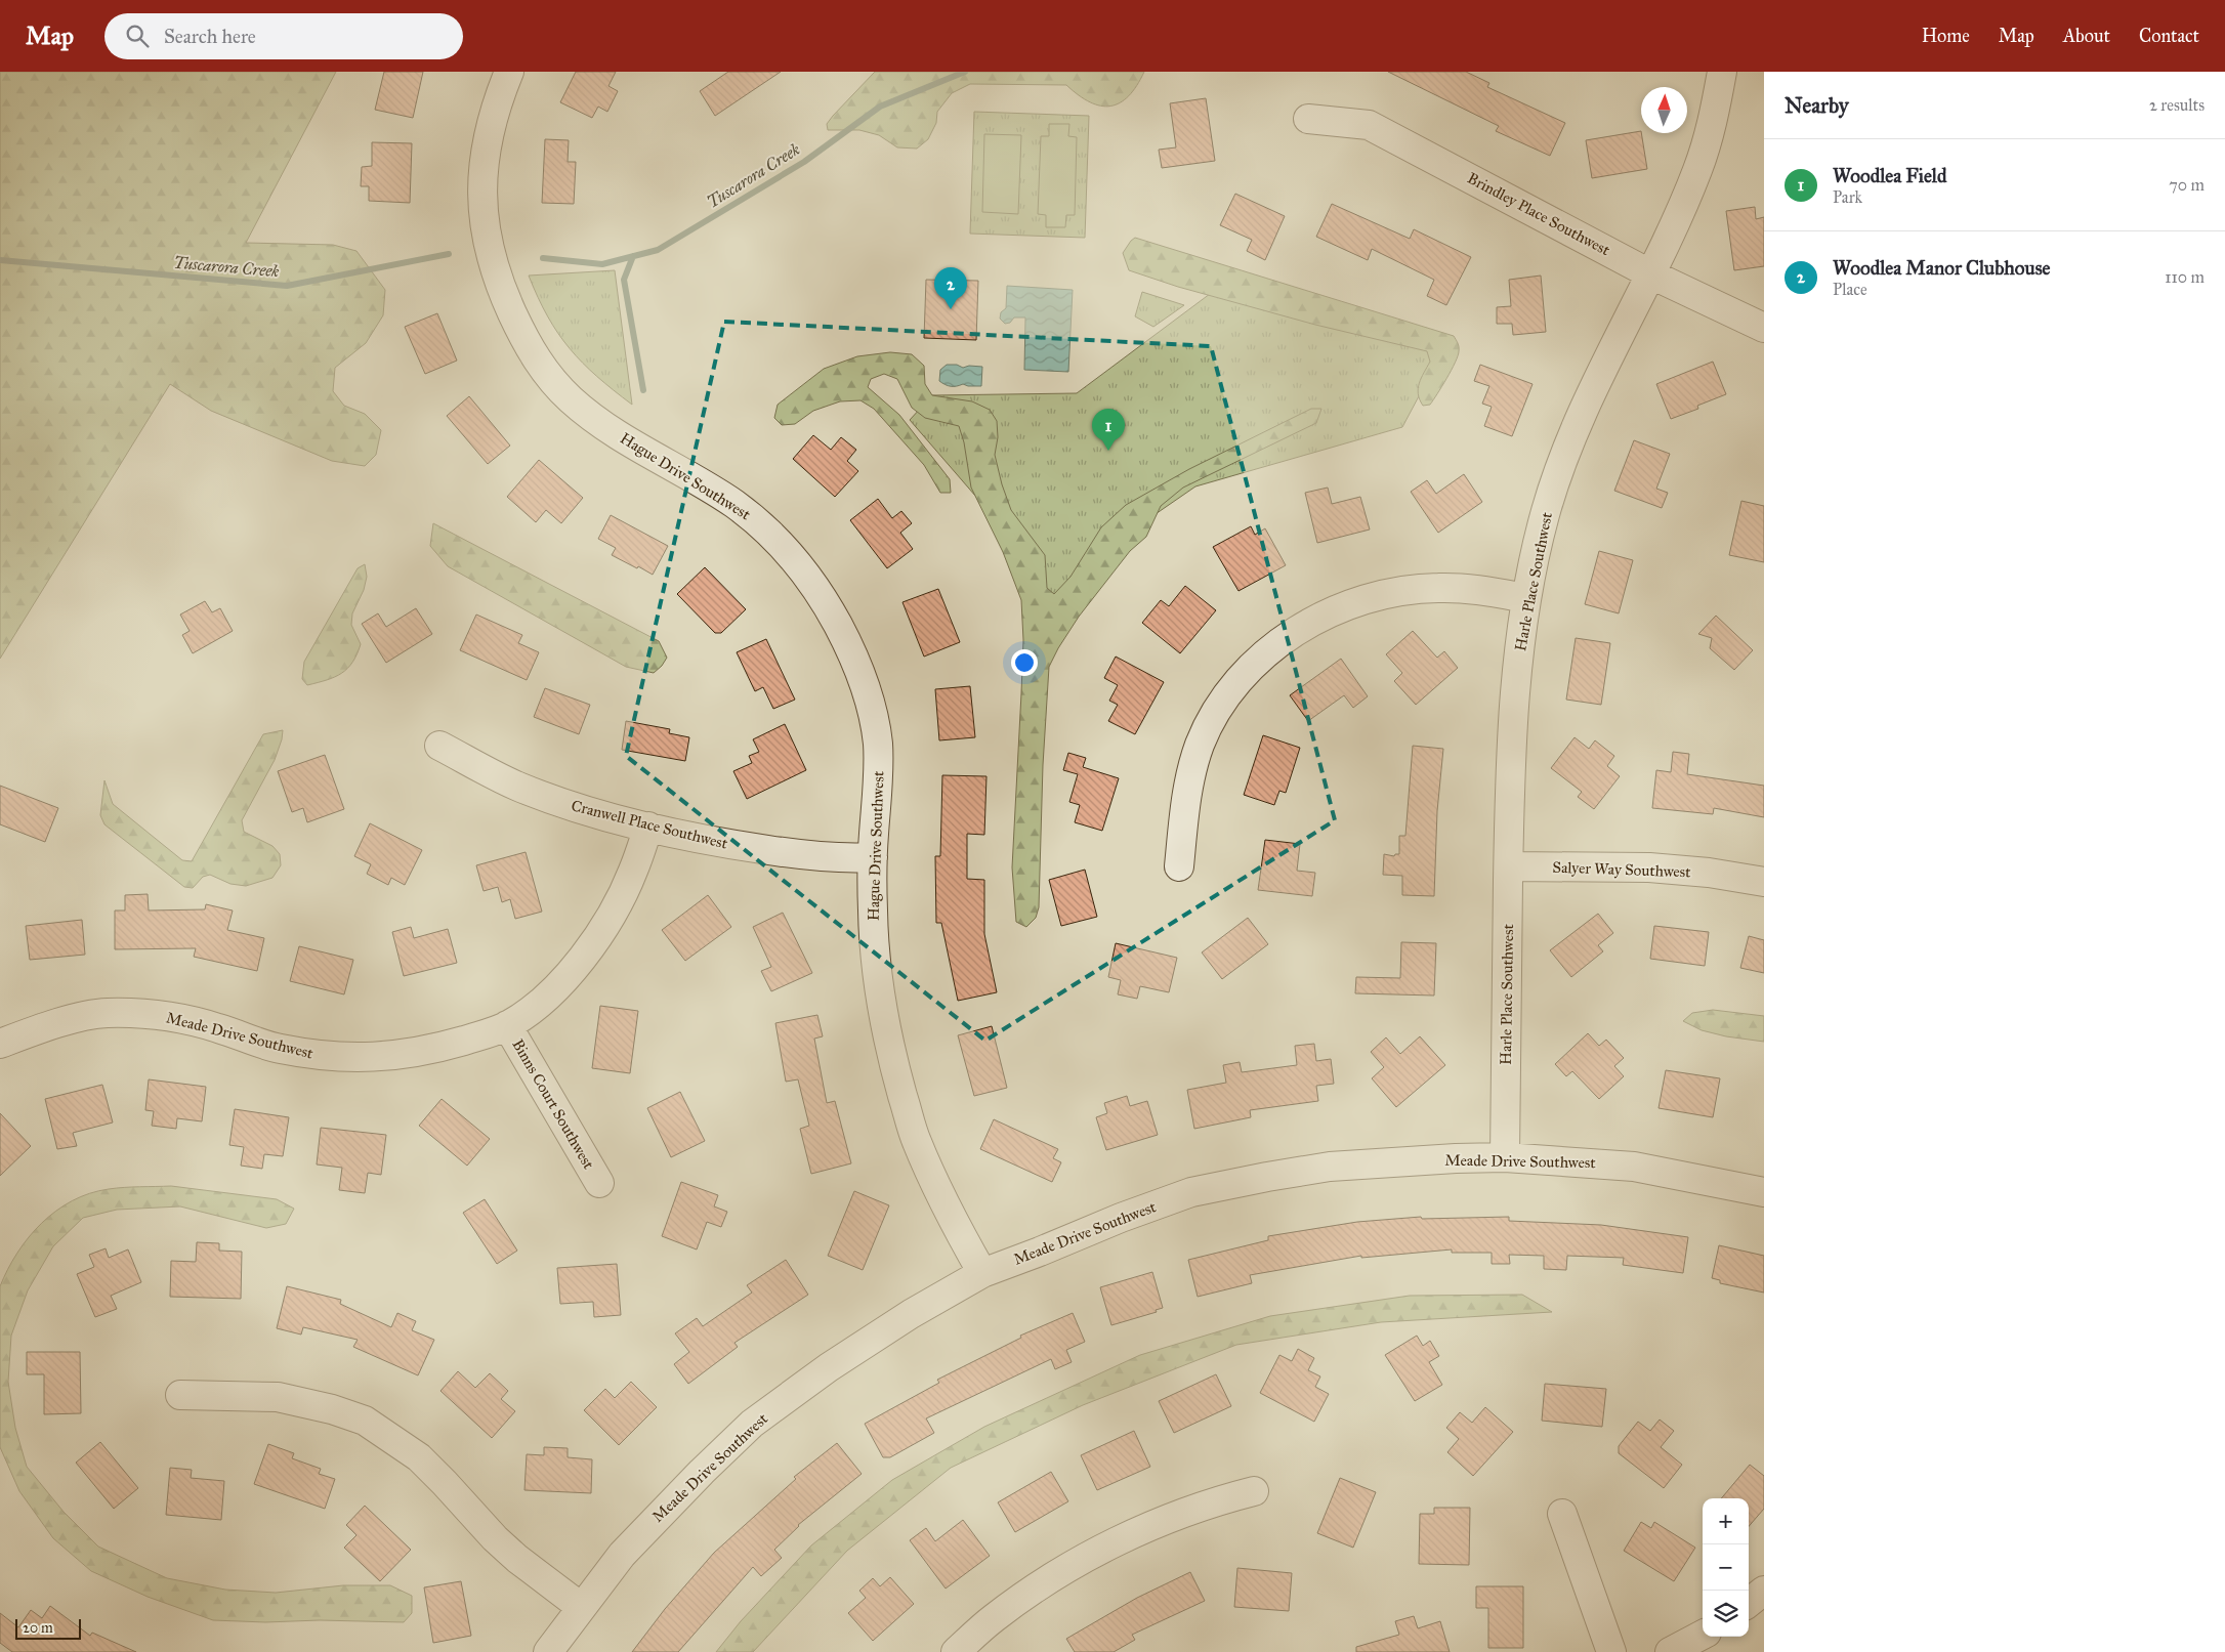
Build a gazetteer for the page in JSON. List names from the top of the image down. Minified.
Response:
{"streets":{"street":["Brindley Place Southwest","Hague Drive Southwest","Harle Place Southwest","Cranwell Place Southwest","Salyer Way Southwest","Meade Drive Southwest","Binns Court Southwest"]},"crossings":[["Brindley Place Southwest","Harle Place Southwest"],["Hague Drive Southwest","Cranwell Place Southwest"],["Hague Drive Southwest","Meade Drive Southwest"],["Harle Place Southwest","Salyer Way Southwest"],["Harle Place Southwest","Meade Drive Southwest"],["Cranwell Place Southwest","Meade Drive Southwest"],["Meade Drive Southwest","Binns Court Southwest"]],"water":["Tuscarora Creek"],"scale_bar":"20 m","north":"top","page":{"header":"Map","search":"Search here","nav":["Home","Map","About","Contact"],"heading":["Nearby","2 results"],"list":[{"mark":"1","name":"Woodlea Field","note":"Park","value":"70 m"},{"mark":"2","name":"Woodlea Manor Clubhouse","note":"Place","value":"110 m"}],"pins":["2","1"],"map_buttons":["+","−"],"scale":"20 m"}}
